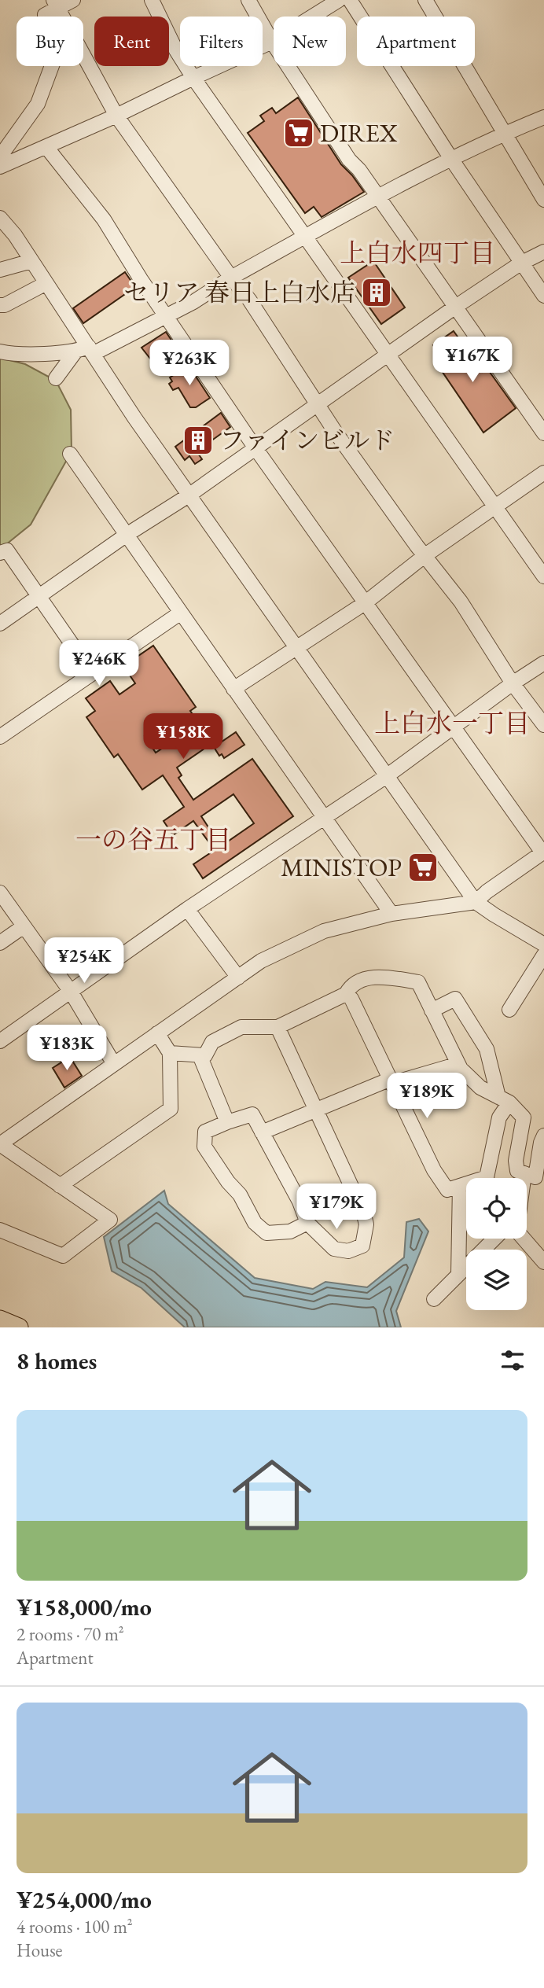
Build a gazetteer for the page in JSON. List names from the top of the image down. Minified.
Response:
{"districts":["上白水四丁目","上白水一丁目","一の谷五丁目"],"places":{"supermarket":["DIREX","MINISTOP"],"building":["セリア 春日上白水店","ファインビルド"]},"page":{"chip":["Buy","Rent","Filters","New","Apartment"],"price":["¥167K","¥263K","¥246K","¥158K","¥254K","¥183K","¥189K","¥179K"],"heading":"8 homes","list":[{"name":"¥158,000/mo","note":"2 rooms · 70 m² · Apartment"},{"name":"¥254,000/mo","note":"4 rooms · 100 m² · House"}]}}
